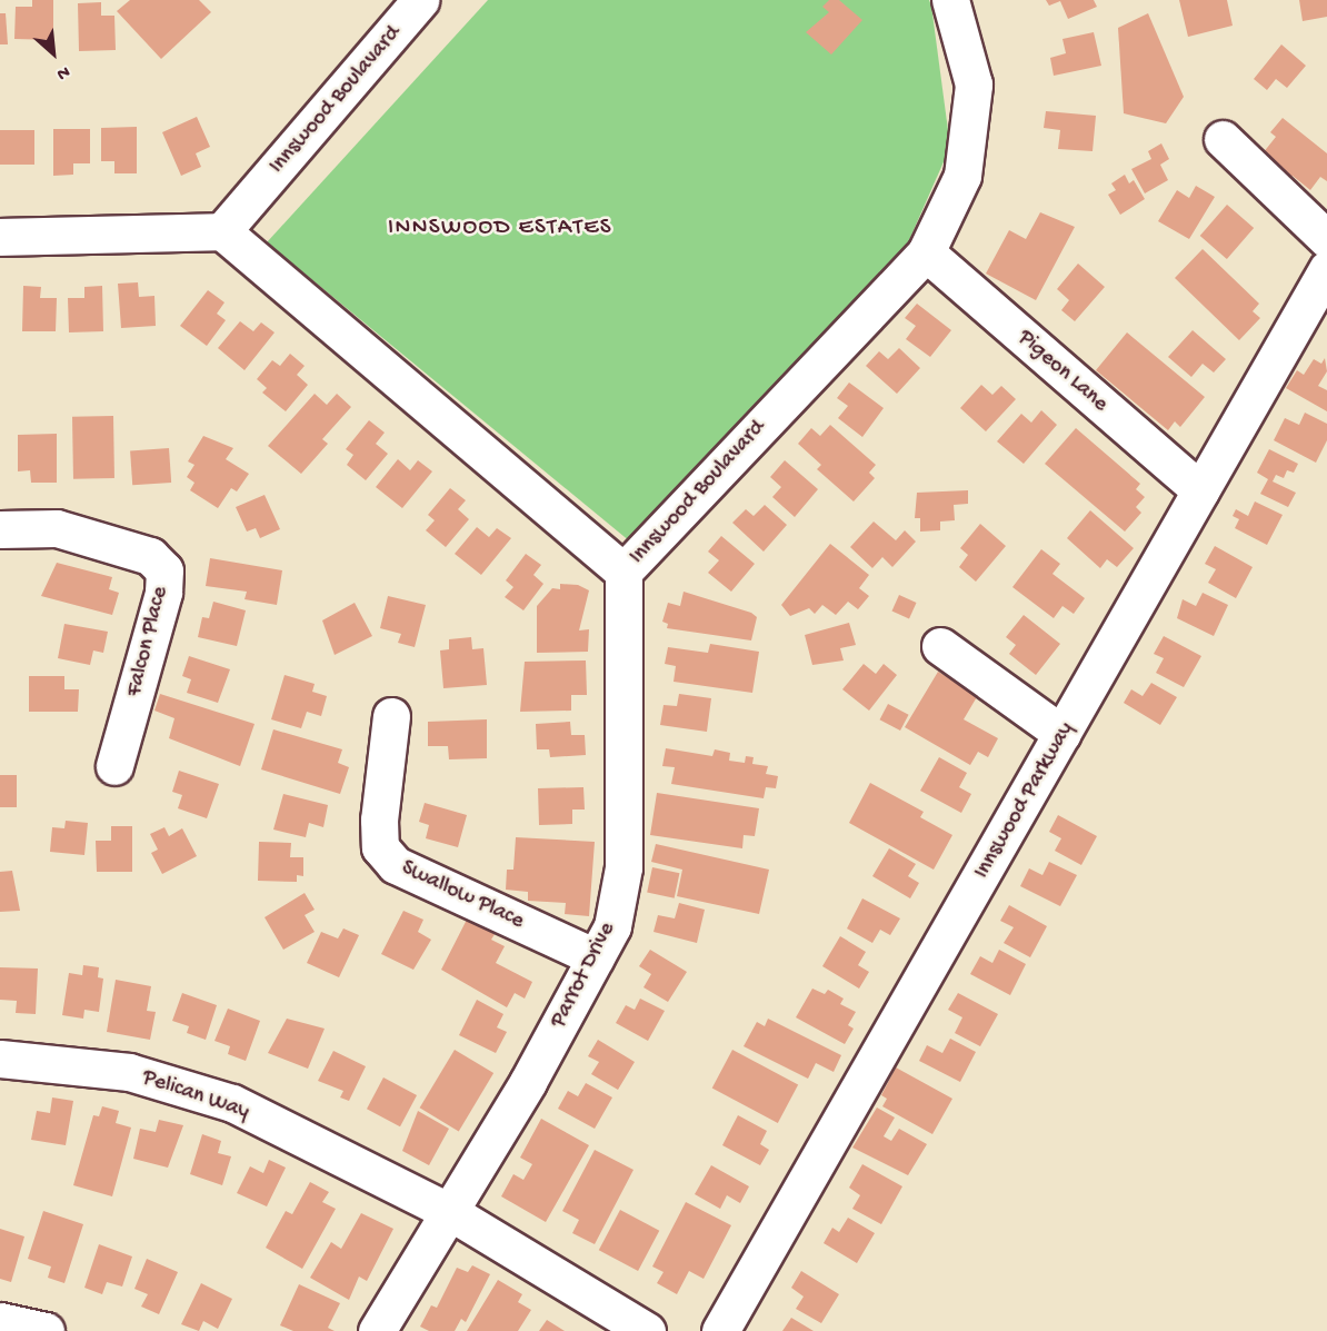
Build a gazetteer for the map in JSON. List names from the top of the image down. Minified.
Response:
{"streets":{"street":["Innswood Boulavard","Pigeon Lane","Falcon Place","Innswood Parkway","Swallow Place","Parrot Drive","Pelican Way"]},"crossings":[["Innswood Boulavard","Pigeon Lane"],["Innswood Boulavard","Parrot Drive"],["Pigeon Lane","Innswood Parkway"],["Swallow Place","Parrot Drive"],["Parrot Drive","Pelican Way"]],"districts":["INNSWOOD ESTATES"],"north":"bottom right"}
